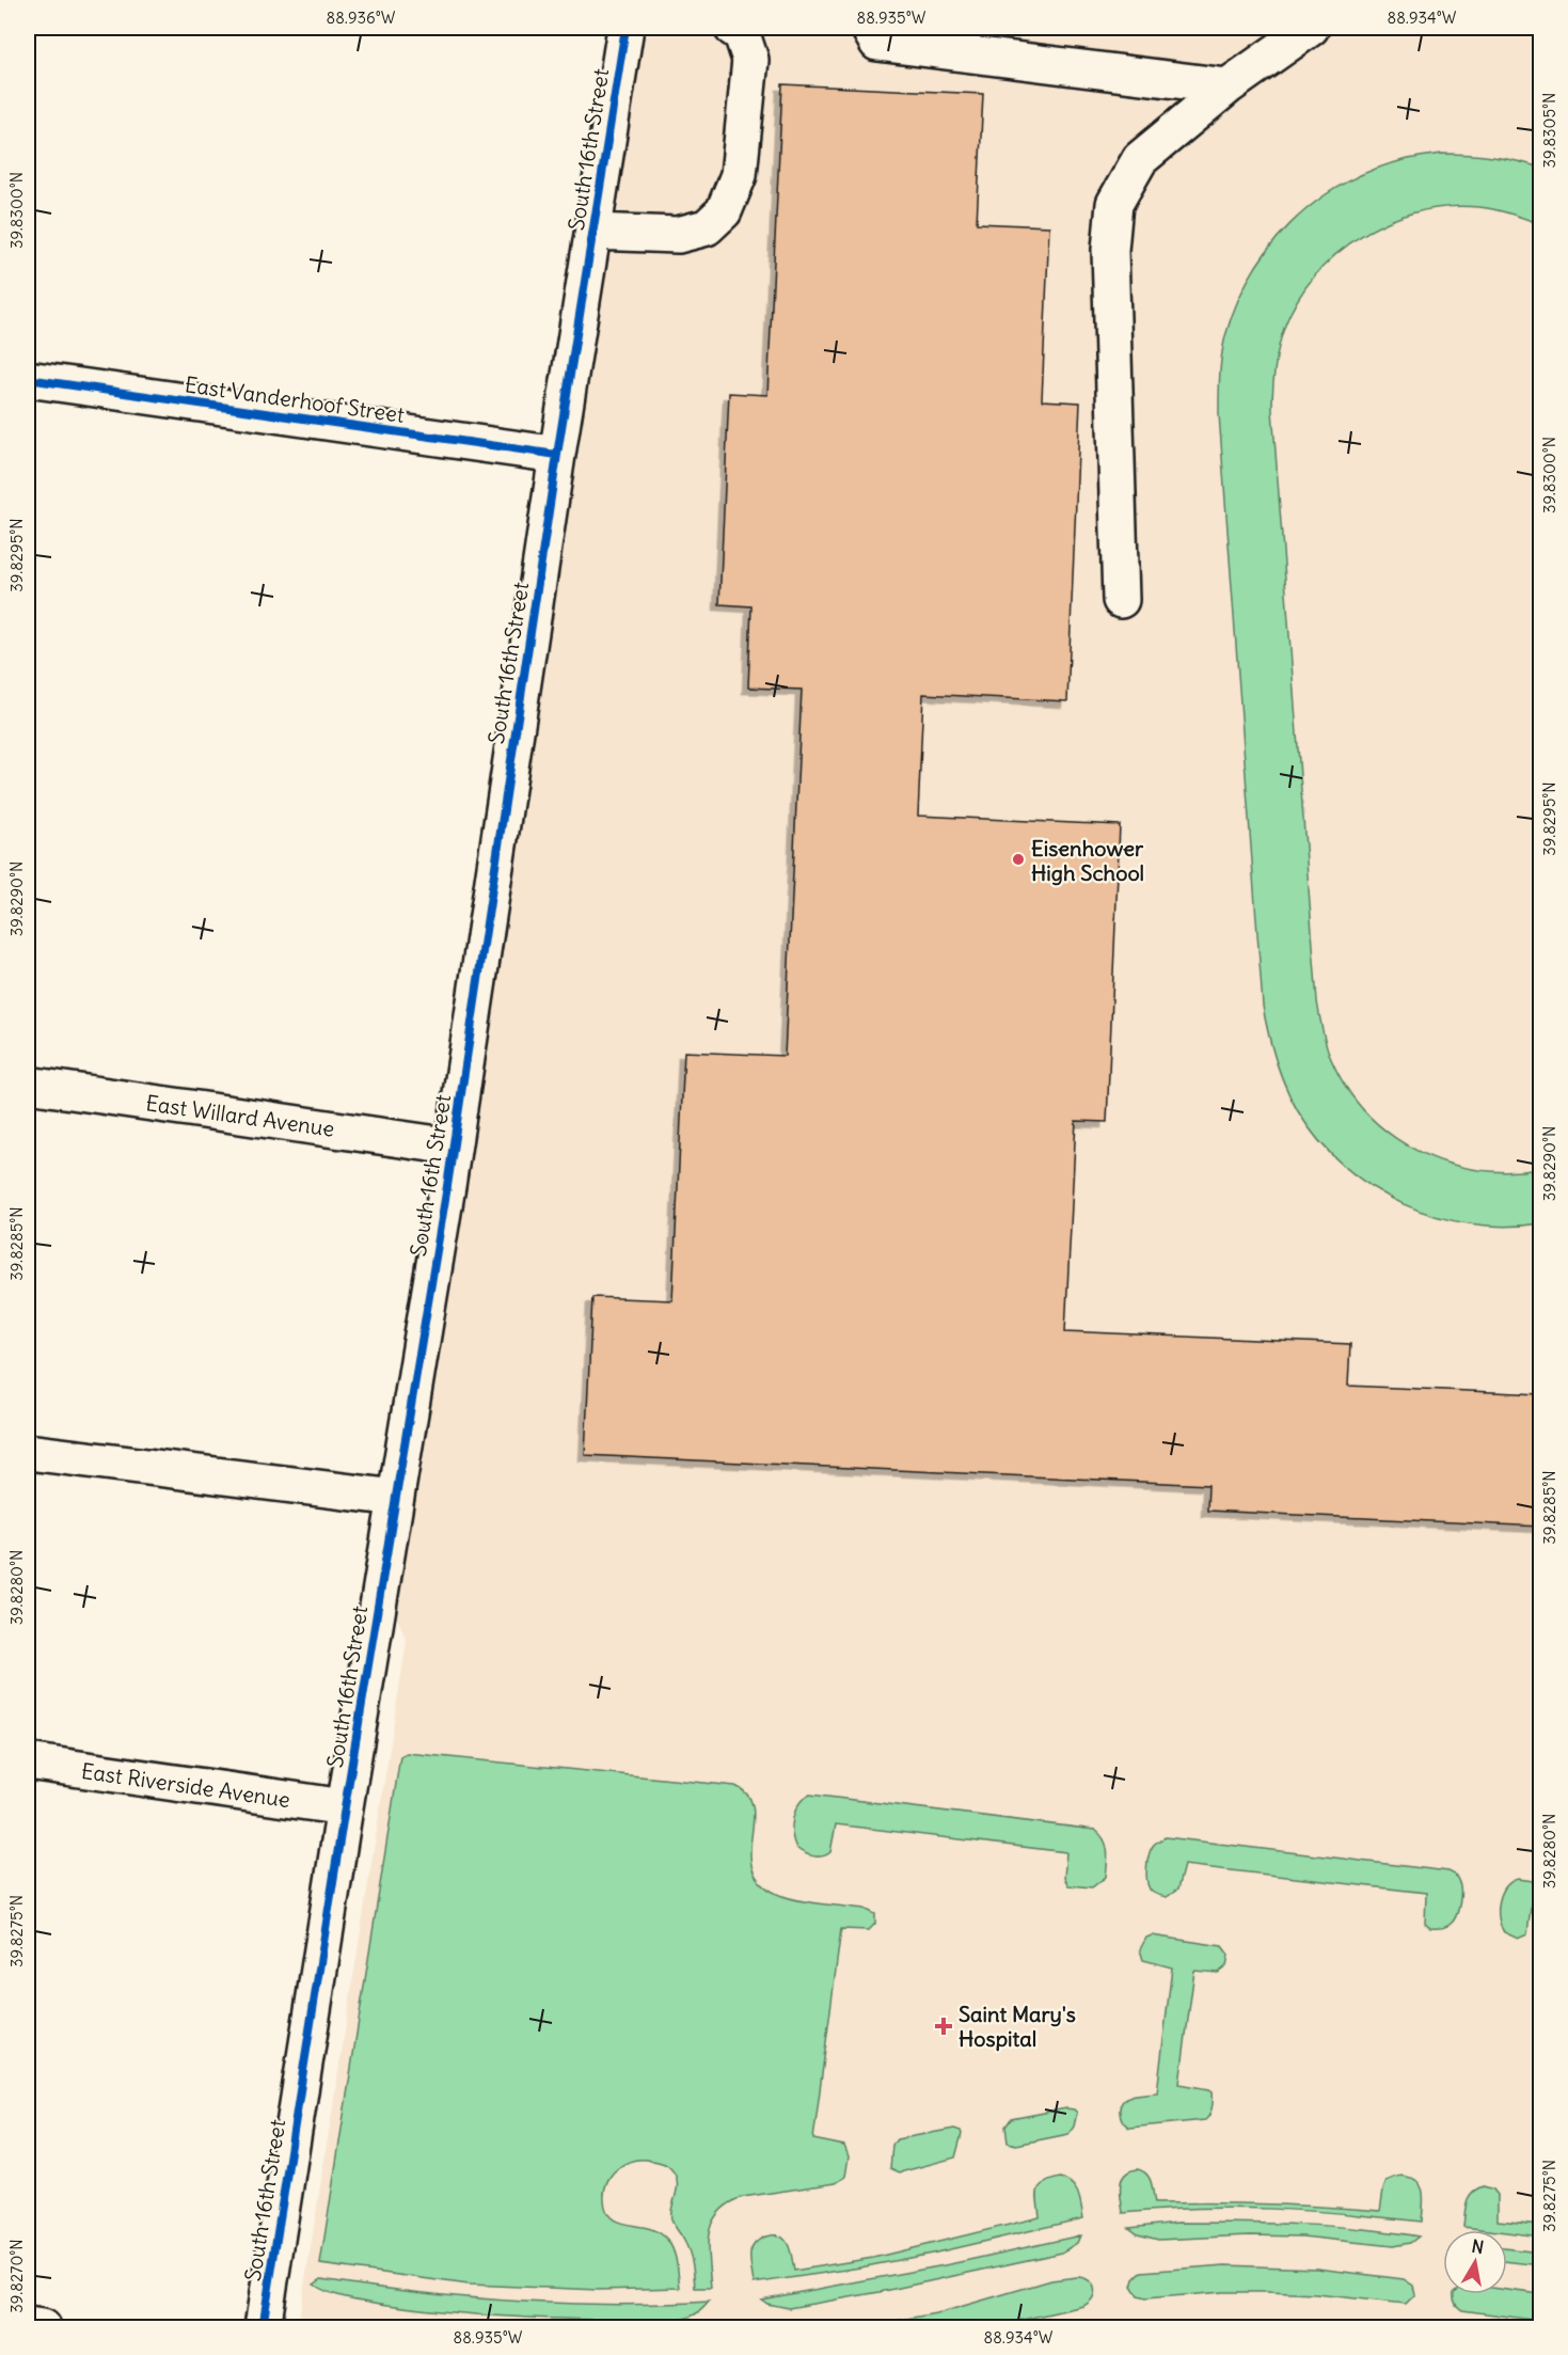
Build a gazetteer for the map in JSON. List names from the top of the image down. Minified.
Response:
{"streets":{"street":["South 16th Street","East Vanderhoof Street","East Willard Avenue","East Riverside Avenue"]},"crossings":[["South 16th Street","East Vanderhoof Street"],["South 16th Street","East Willard Avenue"],["South 16th Street","East Riverside Avenue"]],"places":{"other":["Eisenhower High School"],"health":["Saint Mary's Hospital"]},"north":"top","coordinates":["88.936°W","88.935°W","88.934°W","39.8305°N","39.8300°N","39.8295°N","39.8290°N","39.8285°N","39.8280°N","39.8275°N","39.8270°N"]}
